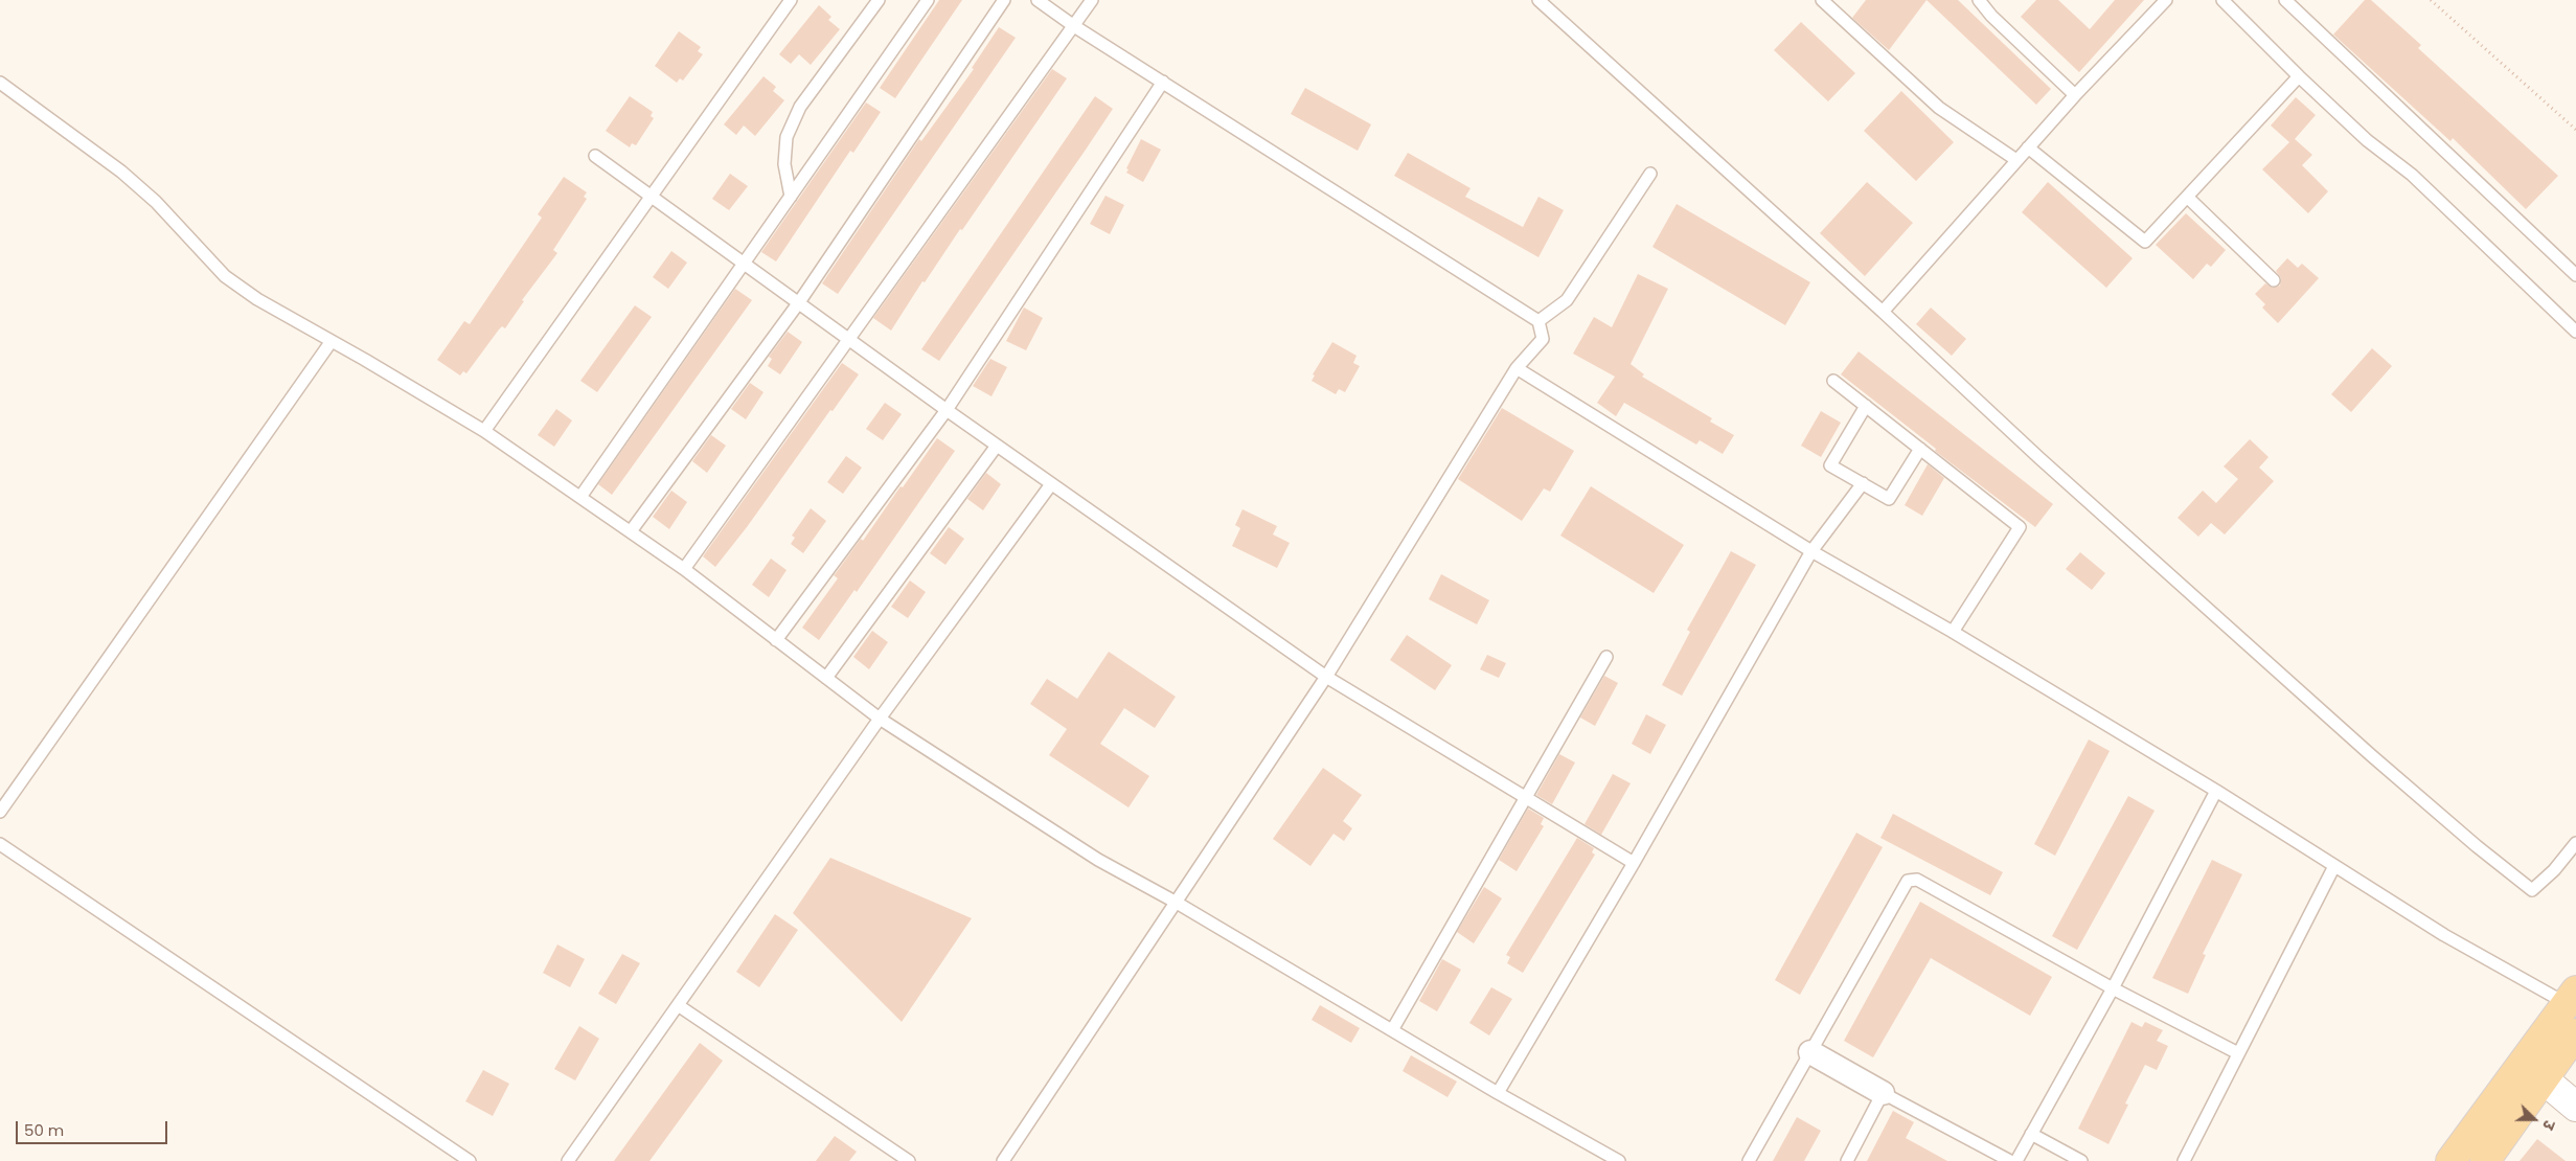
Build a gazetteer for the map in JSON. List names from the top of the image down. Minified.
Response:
{"scale_bar":"50 m","north":"right"}
